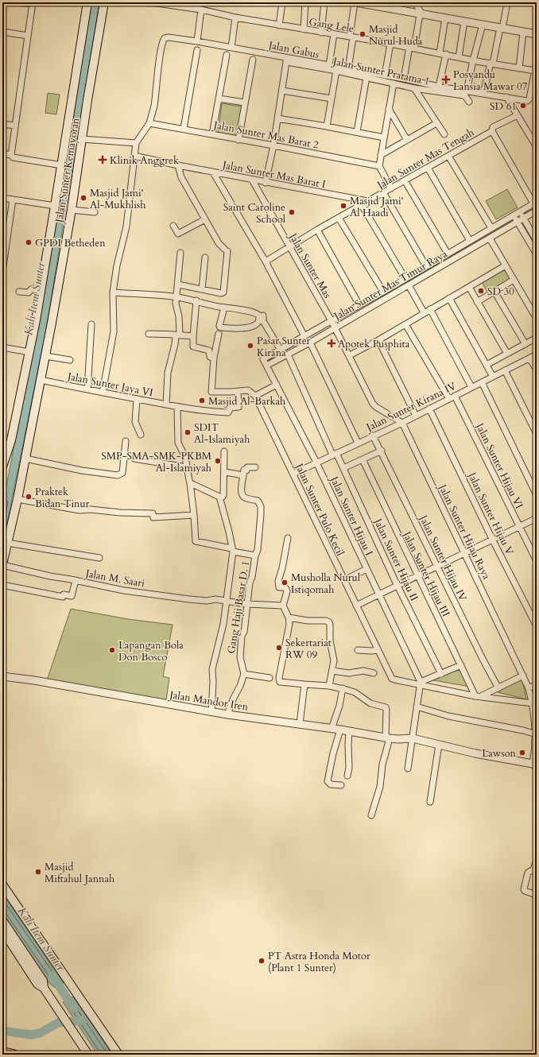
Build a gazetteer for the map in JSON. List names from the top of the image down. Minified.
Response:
{"streets":{"main road":["Jalan Sunter Kemayoran"],"street":["Gang Lele","Jalan Gabus","Jalan Sunter Pratama 1","Jalan Sunter Mas Barat 2","Jalan Sunter Mas Tengah","Jalan Sunter Mas Barat I","Jalan Sunter Mas","Jalan Sunter Mas Timur Raya","Jalan Sunter Jaya VI","Jalan Sunter Kirana IV","Jalan Sunter Hijau VI","Jalan Sunter Pulo Kecil","Jalan Sunter Hijau V","Jalan Sunter Hijau I","Jalan Sunter Hijau Raya","Jalan Sunter Hijau IV","Jalan Sunter Hijau II","Jalan Sunter Hijau III","Jalan M. Saari","Gang Haji Basar D. 1","Jalan Mandor Iren"]},"crossings":[["Jalan Gabus","Jalan Sunter Mas Barat 2"],["Jalan Sunter Mas Tengah","Jalan Sunter Mas Barat I"],["Jalan Sunter Mas Tengah","Jalan Sunter Mas"],["Jalan Sunter Kemayoran","Jalan Sunter Jaya VI"],["Jalan Sunter Kemayoran","Jalan M. Saari"],["Jalan Sunter Mas Barat I","Jalan Sunter Mas"],["Jalan Sunter Mas","Jalan Sunter Mas Timur Raya"],["Jalan Sunter Mas Timur Raya","Jalan Sunter Hijau I"],["Jalan Sunter Mas Timur Raya","Jalan Sunter Hijau II"],["Jalan Sunter Kirana IV","Jalan Sunter Hijau VI"],["Jalan Sunter Kirana IV","Jalan Sunter Pulo Kecil"],["Jalan Sunter Kirana IV","Jalan Sunter Hijau V"],["Jalan Sunter Kirana IV","Jalan Sunter Hijau I"],["Jalan Sunter Kirana IV","Jalan Sunter Hijau Raya"],["Jalan Sunter Kirana IV","Jalan Sunter Hijau IV"],["Jalan Sunter Kirana IV","Jalan Sunter Hijau II"],["Jalan Sunter Pulo Kecil","Jalan Sunter Hijau I"],["Jalan Sunter Pulo Kecil","Jalan Sunter Hijau Raya"],["Jalan Sunter Pulo Kecil","Jalan Sunter Hijau III"],["Jalan Sunter Hijau Raya","Jalan Mandor Iren"],["Jalan M. Saari","Gang Haji Basar D. 1"]],"water":["Kali Item Sunter"],"places":{"other":["Masjid Nurul Huda","SD 61","Masjid Jami' Al-Mukhlish","Masjid Jami' Al Haadi","Saint Caroline School","GPDI Betheden","SD 30","Pasar Sunter Kirana","Masjid Al-Barkah","SDIT Al-Islamiyah","SMP-SMA-SMK-PKBM Al-Islamiyah","Praktek Bidan Tinur","Musholla Nurul Istiqomah","Sekertariat RW 09","Lapangan Bola Don Bosco","Lawson","Masjid Miftahul Jannah","PT Astra Honda Motor (Plant 1 Sunter)"],"health":["Posyandu Lansia Mawar 07","Klinik Anggrek","Apotek Pusphita"]}}
